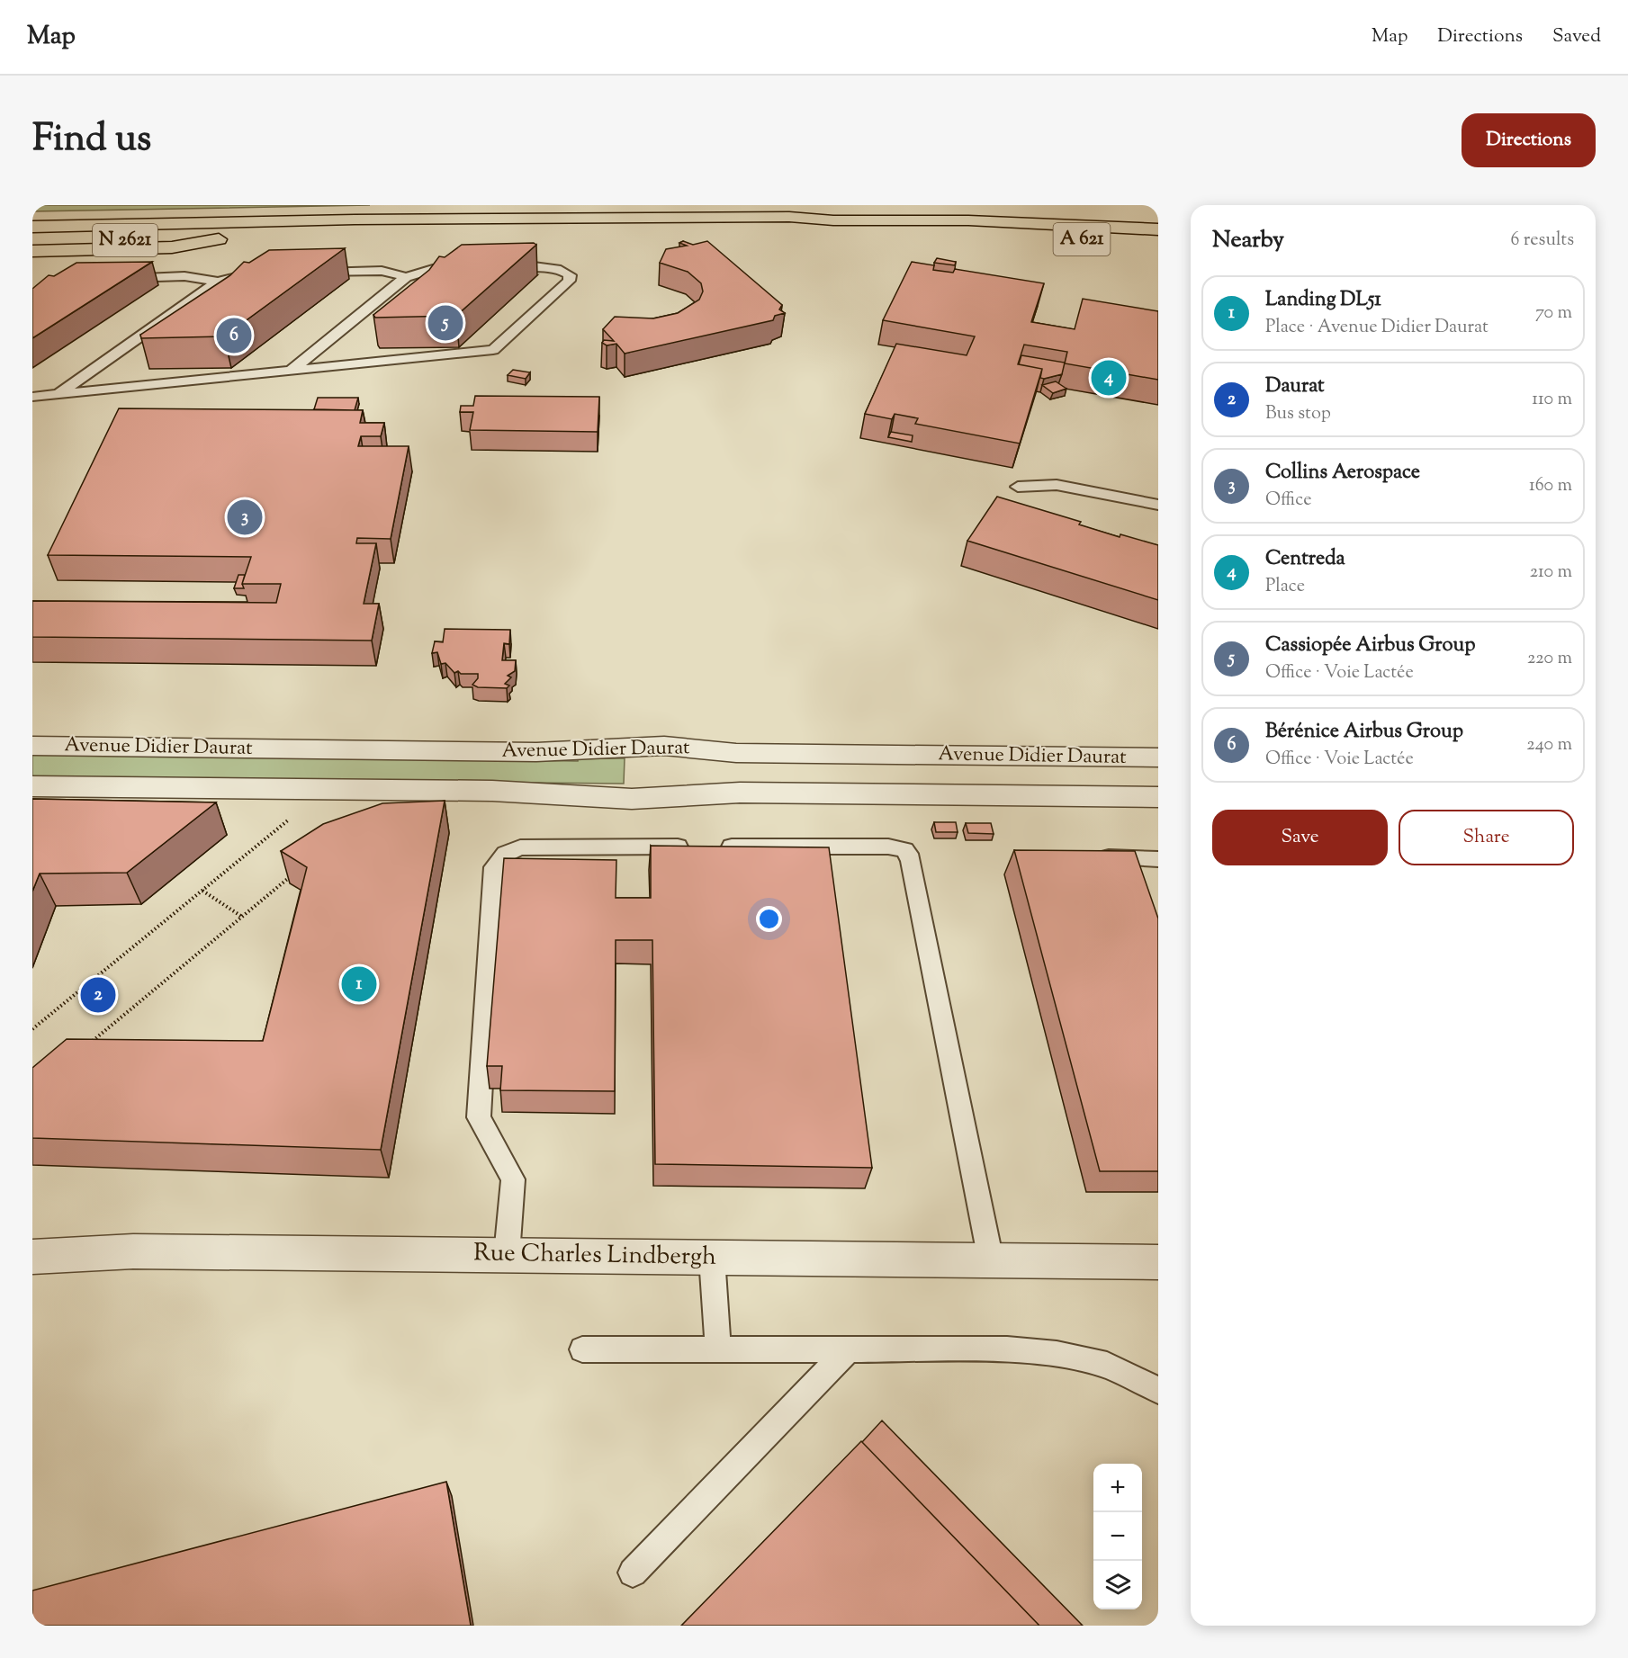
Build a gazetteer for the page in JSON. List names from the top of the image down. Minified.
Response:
{"streets":{"highway":["A 621","N 2621"],"street":["Avenue Didier Daurat","Rue Charles Lindbergh"]},"page":{"header":"Map","nav":["Map","Directions","Saved"],"title":"Find us","buttons":["Directions",["Save","Share"]],"heading":["Nearby","6 results"],"list":[{"mark":"1","name":"Landing DL51","note":"Place · Avenue Didier Daurat","value":"70 m"},{"mark":"2","name":"Daurat","note":"Bus stop","value":"110 m"},{"mark":"3","name":"Collins Aerospace","note":"Office","value":"160 m"},{"mark":"4","name":"Centreda","note":"Place","value":"210 m"},{"mark":"5","name":"Cassiopée Airbus Group","note":"Office · Voie Lactée","value":"220 m"},{"mark":"6","name":"Bérénice Airbus Group","note":"Office · Voie Lactée","value":"240 m"}],"pins":["5","6","4","3","1","2"],"map_buttons":["+","−"]}}
